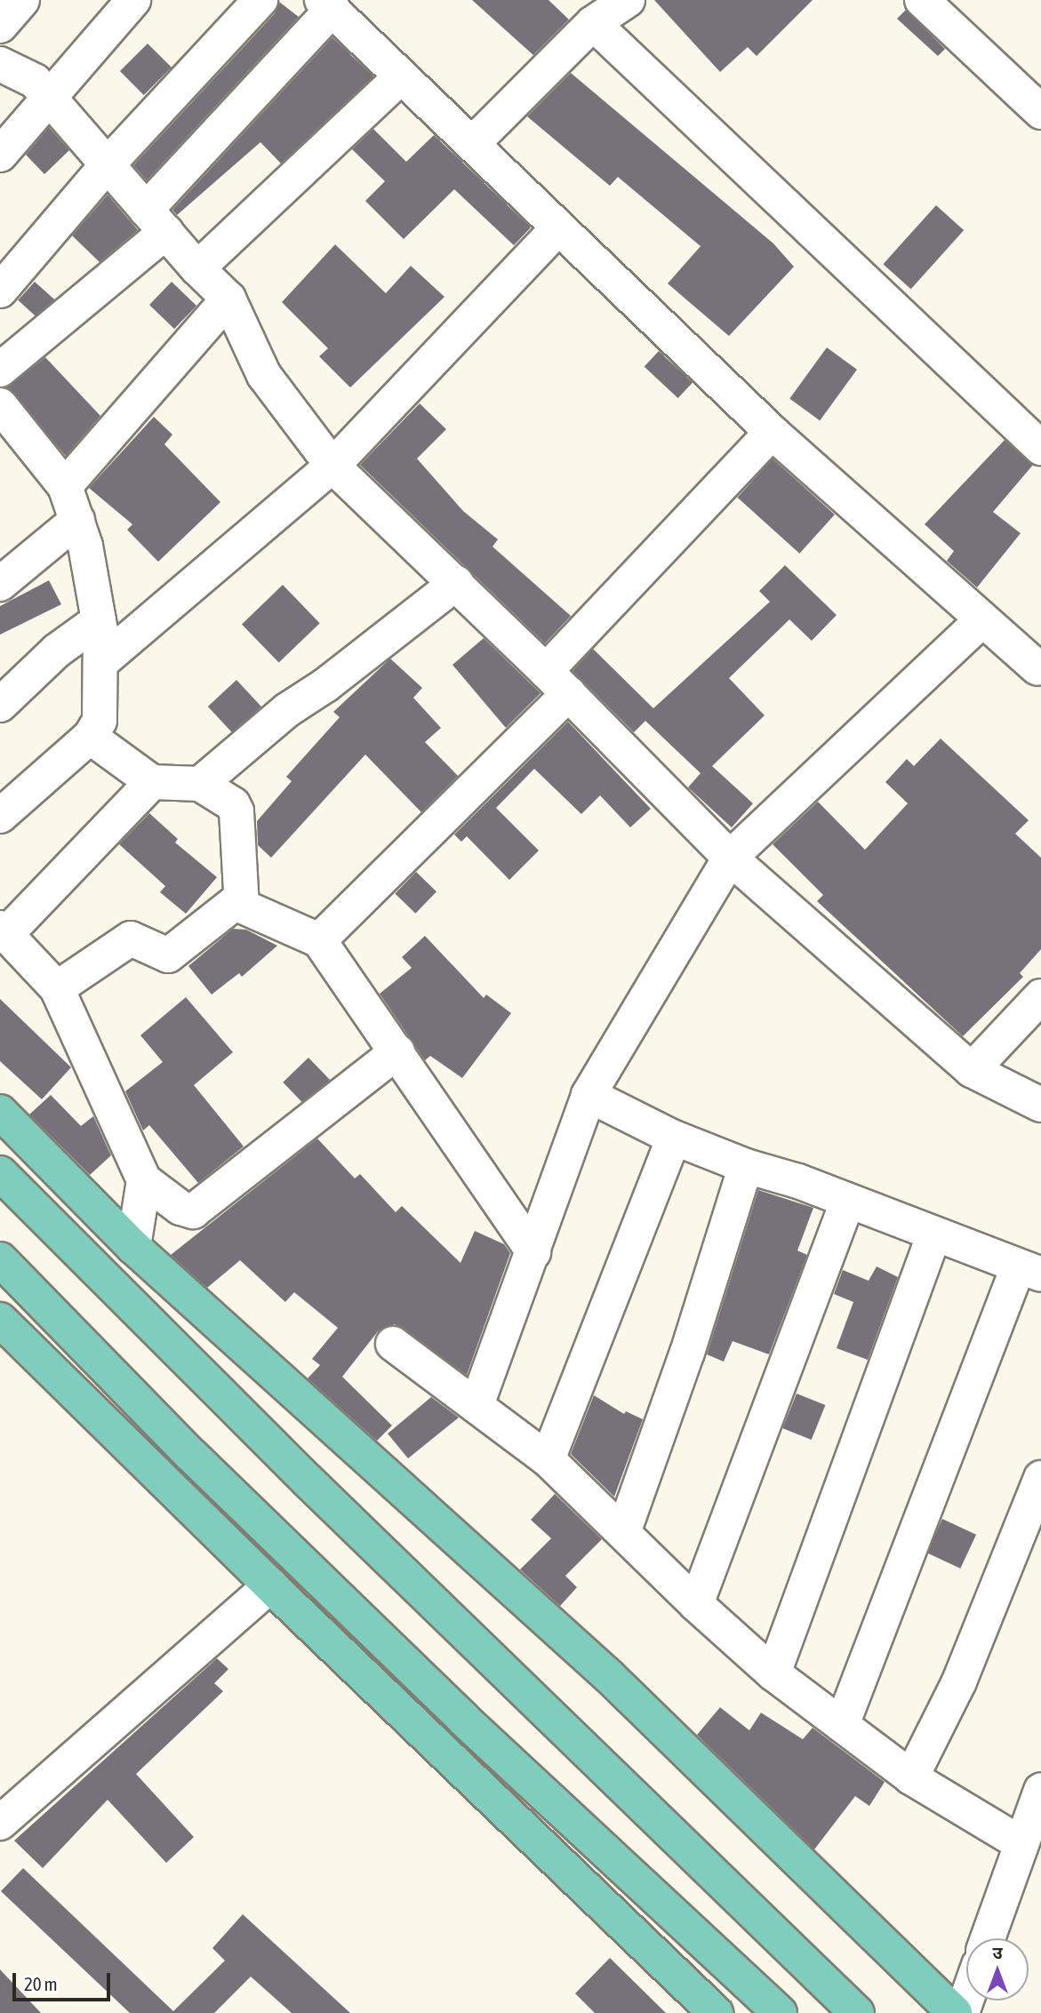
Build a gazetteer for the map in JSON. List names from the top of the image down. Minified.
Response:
{"scale_bar":"20 m","north":"top"}
